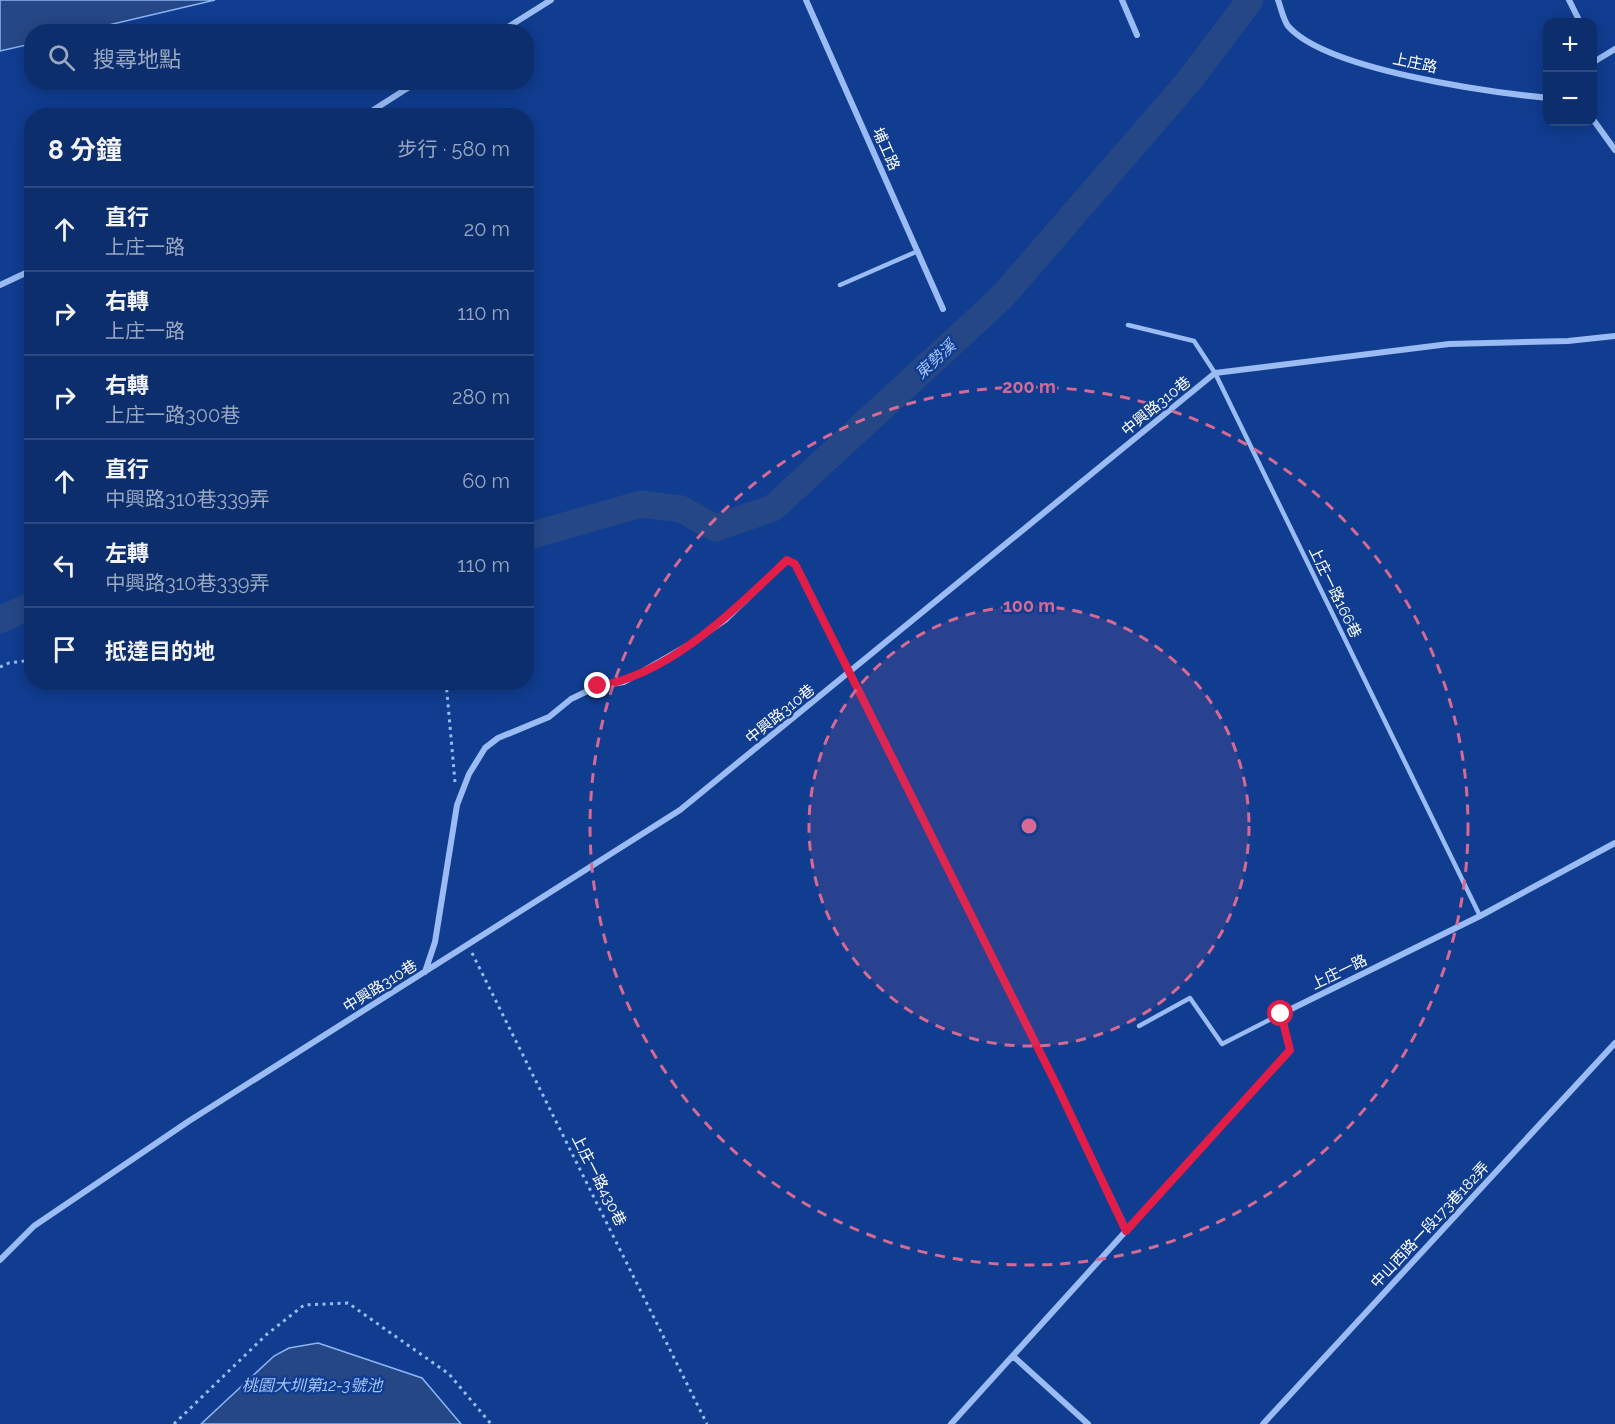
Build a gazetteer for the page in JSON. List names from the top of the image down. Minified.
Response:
{"streets":{"street":["上庄路","埔工路","中興路310巷","上庄一路","中山西路一段173巷182弄"],"lane":["上庄一路166巷"],"path":["上庄一路430巷"]},"crossings":[["中興路310巷","上庄一路166巷"],["中興路310巷","上庄一路430巷"],["上庄一路166巷","上庄一路"]],"water":["東勢溪","桃園大圳第12-3號池"],"page":{"map_buttons":["+","−"],"search":"搜尋地點","heading":["8 分鐘","步行 · 580 m"],"list":[["直行","上庄一路","20 m"],["右轉","上庄一路","110 m"],["右轉","上庄一路300巷","280 m"],["直行","中興路310巷339弄","60 m"],["左轉","中興路310巷339弄","110 m"],"抵達目的地"]},"rings":["200 m","100 m"]}
